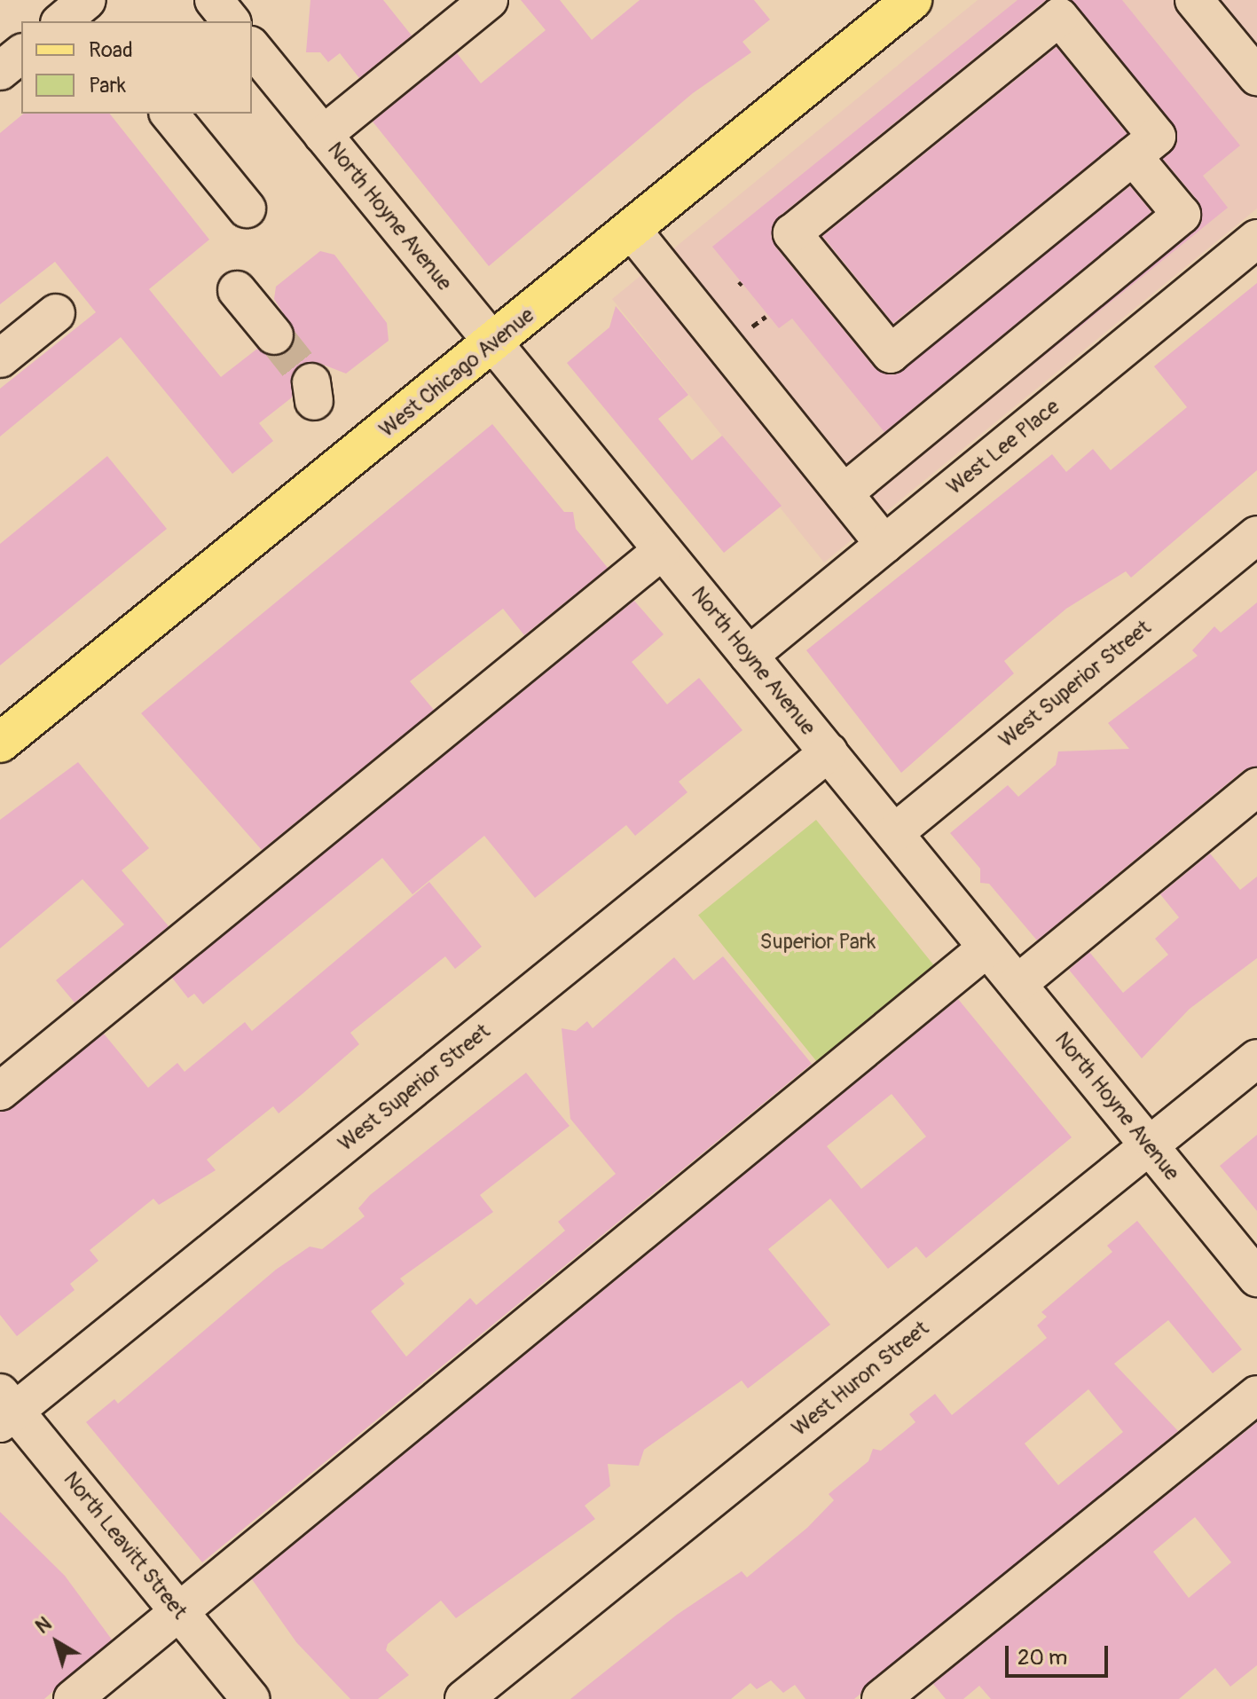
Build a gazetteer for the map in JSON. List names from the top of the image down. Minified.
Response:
{"streets":{"main road":["West Chicago Avenue"],"street":["North Hoyne Avenue","West Lee Place","West Superior Street","West Huron Street","North Leavitt Street"]},"crossings":[["North Hoyne Avenue","West Chicago Avenue"],["North Hoyne Avenue","West Lee Place"],["North Hoyne Avenue","West Superior Street"],["North Hoyne Avenue","West Huron Street"],["West Superior Street","North Leavitt Street"]],"parks":["Superior Park"],"legend":["Road","Park"],"scale_bar":"20 m","north":"top left"}
